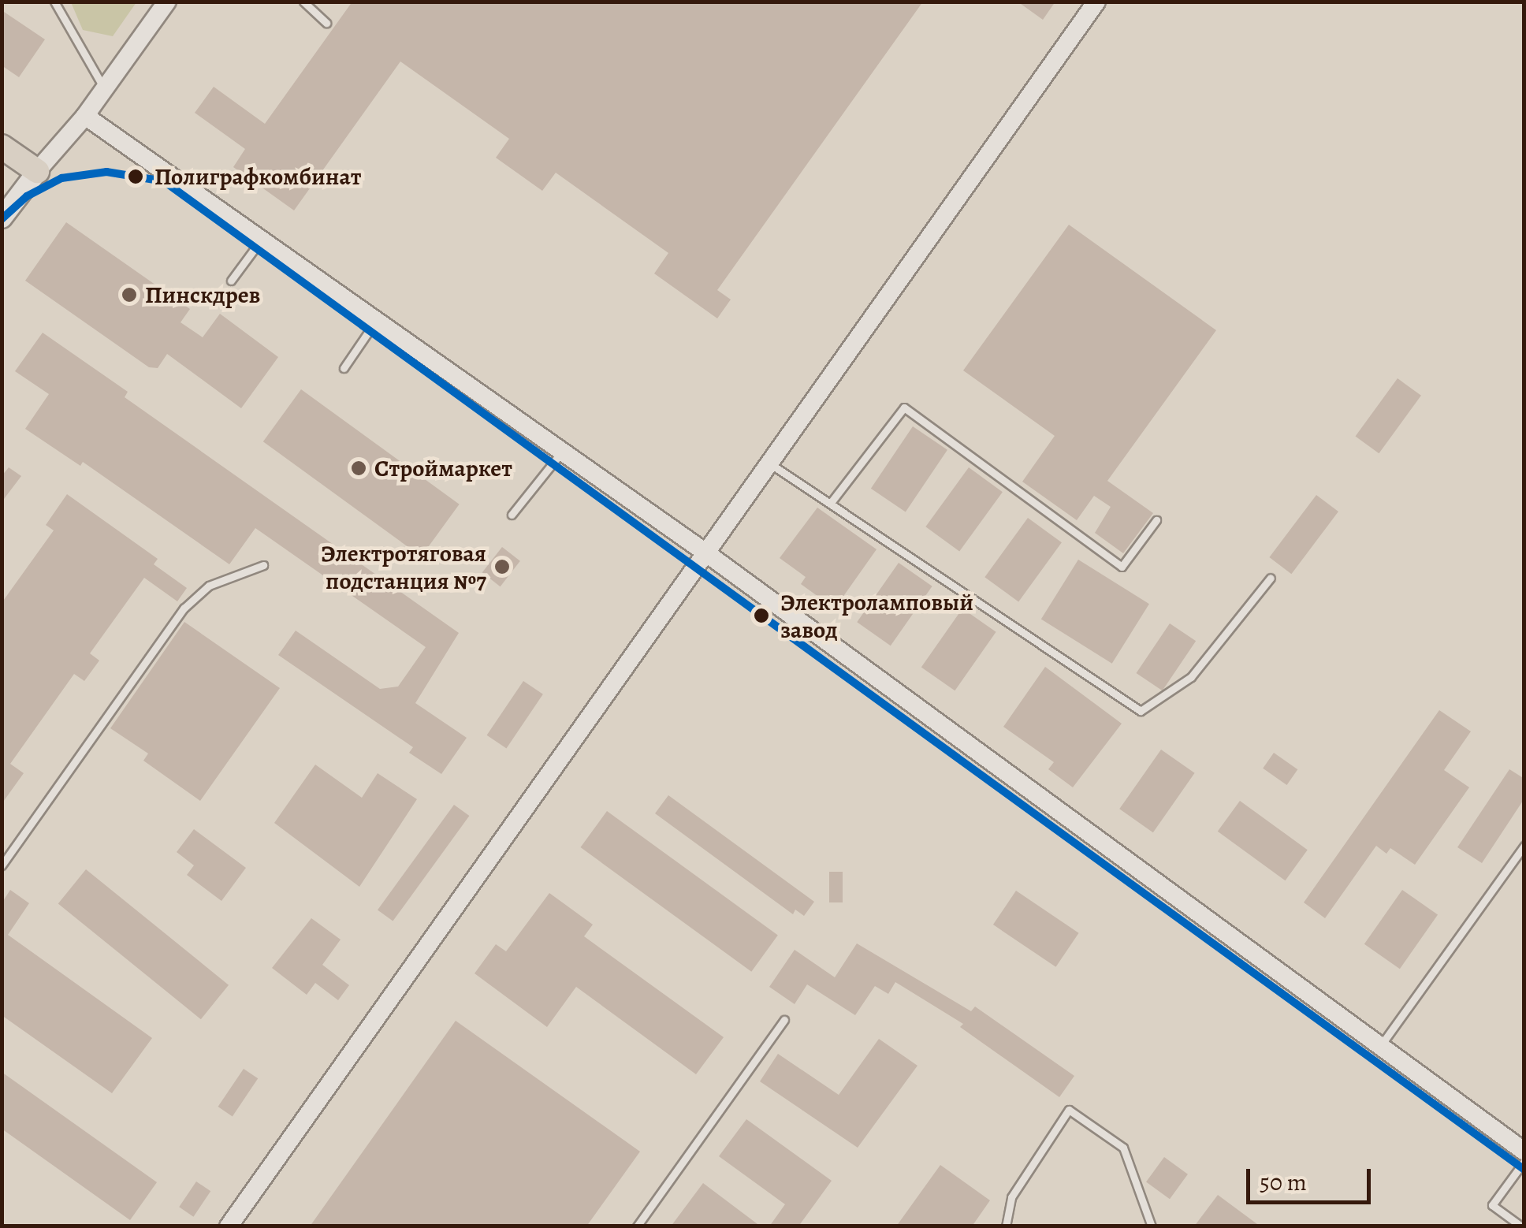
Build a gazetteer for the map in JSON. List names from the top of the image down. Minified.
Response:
{"places":["Полиграфкомбинат","Пинскдрев","Строймаркет","Электротяговая подстанция №7","Электроламповый завод"],"scale_bar":"50 m"}
